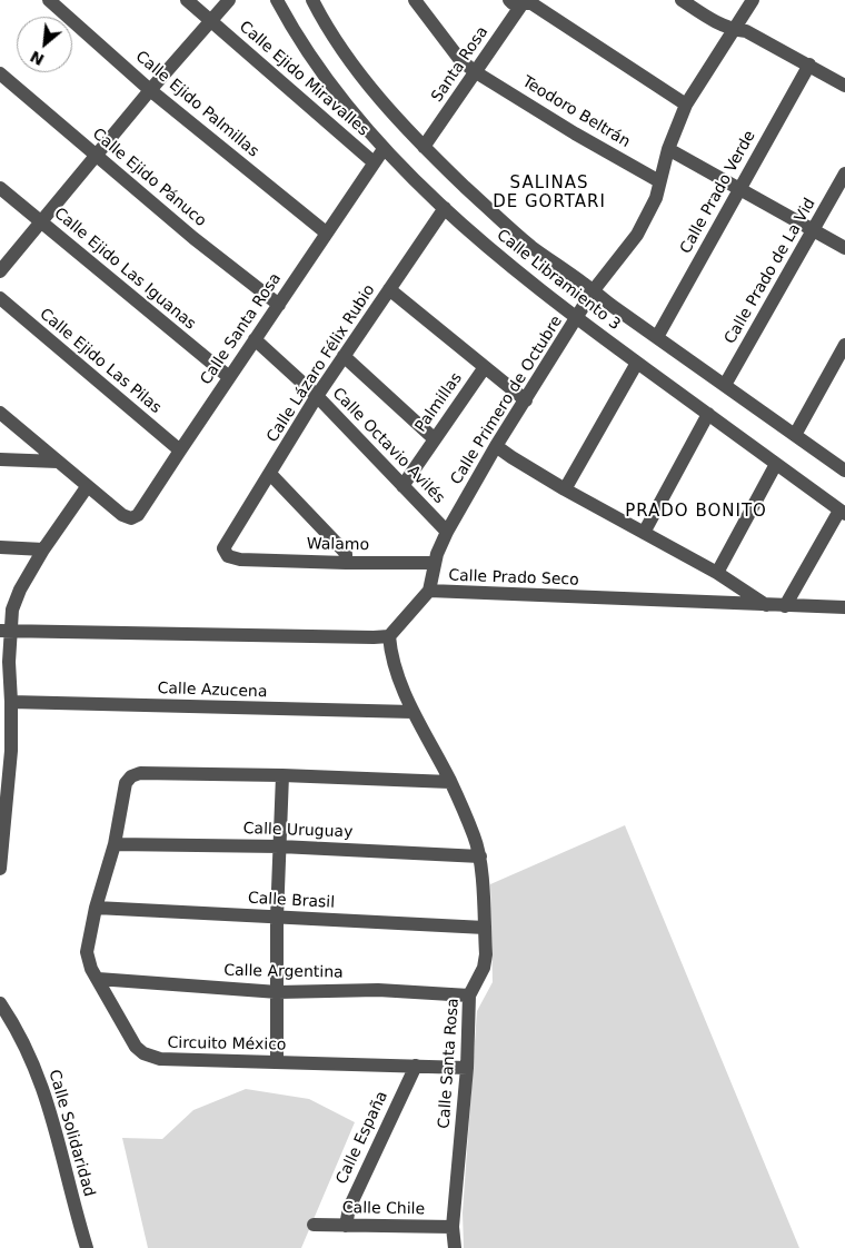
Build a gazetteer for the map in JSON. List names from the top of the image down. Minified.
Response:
{"streets":{"street":["Santa Rosa","Calle Ejido Miravalles","Calle Ejido Palmillas","Teodoro Beltrán","Calle Ejido Pánuco","Calle Prado Verde","Calle Ejido Las Iguanas","Calle Prado de La Vid","Calle Libramiento 3","Calle Santa Rosa","Calle Ejido Las Pilas","Calle Lázaro Félix Rubio","Calle Primero de Octubre","Palmillas","Calle Octavio Avilés","Walamo","Calle Prado Seco","Calle Azucena","Calle Uruguay","Calle Brasil","Calle Argentina","Circuito México","Calle Solidaridad","Calle España","Calle Chile"]},"crossings":[["Santa Rosa","Teodoro Beltrán"],["Santa Rosa","Calle Libramiento 3"],["Calle Ejido Miravalles","Calle Santa Rosa"],["Calle Ejido Palmillas","Calle Santa Rosa"],["Teodoro Beltrán","Calle Primero de Octubre"],["Calle Ejido Pánuco","Calle Santa Rosa"],["Calle Prado Verde","Calle Libramiento 3"],["Calle Ejido Las Iguanas","Calle Santa Rosa"],["Calle Prado de La Vid","Calle Libramiento 3"],["Calle Libramiento 3","Calle Santa Rosa"],["Calle Libramiento 3","Calle Lázaro Félix Rubio"],["Calle Libramiento 3","Calle Primero de Octubre"],["Calle Santa Rosa","Calle Ejido Las Pilas"],["Calle Santa Rosa","Calle Octavio Avilés"],["Calle Santa Rosa","Calle Prado Seco"],["Calle Santa Rosa","Calle Azucena"],["Calle Santa Rosa","Calle Uruguay"],["Calle Santa Rosa","Calle Brasil"],["Calle Santa Rosa","Calle Argentina"],["Calle Santa Rosa","Circuito México"],["Calle Santa Rosa","Calle Chile"],["Calle Lázaro Félix Rubio","Calle Octavio Avilés"],["Calle Lázaro Félix Rubio","Walamo"],["Calle Primero de Octubre","Calle Octavio Avilés"],["Calle Primero de Octubre","Walamo"],["Calle Primero de Octubre","Calle Prado Seco"],["Palmillas","Calle Octavio Avilés"],["Calle Uruguay","Circuito México"],["Calle Brasil","Circuito México"],["Calle Argentina","Circuito México"],["Circuito México","Calle España"],["Calle España","Calle Chile"]],"districts":["SALINAS DE GORTARI","PRADO BONITO"],"north":"bottom left"}
